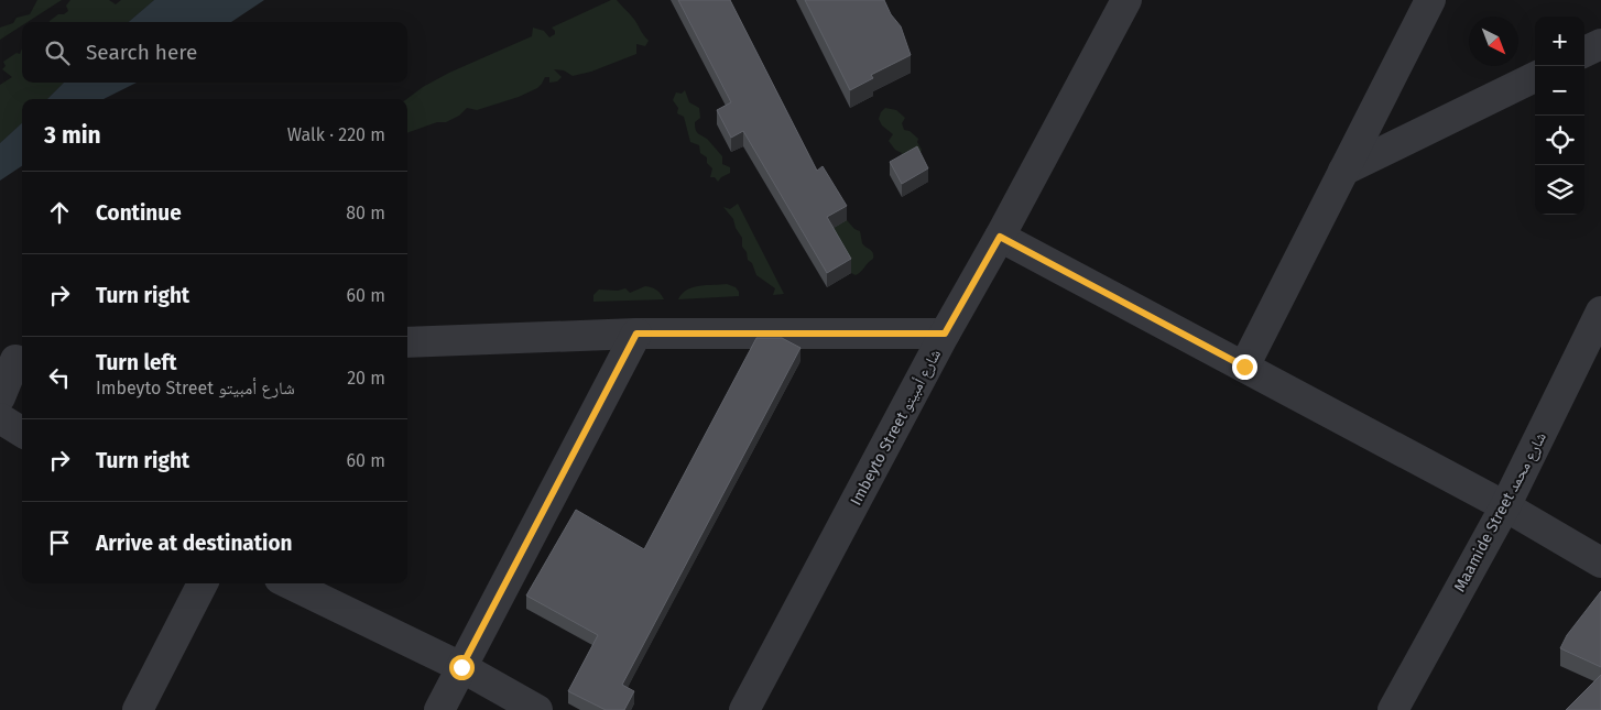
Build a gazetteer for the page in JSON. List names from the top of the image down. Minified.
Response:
{"streets":{"street":["Imbeyto Street شارع أمبيتو","Maamide Street شارع محمد"]},"north":"bottom right","page":{"map_buttons":["+","−"],"search":"Search here","heading":["3 min","Walk · 220 m"],"list":[["Continue","80 m"],["Turn right","60 m"],["Turn left","Imbeyto Street شارع أمبيتو","20 m"],["Turn right","60 m"],"Arrive at destination"]}}
